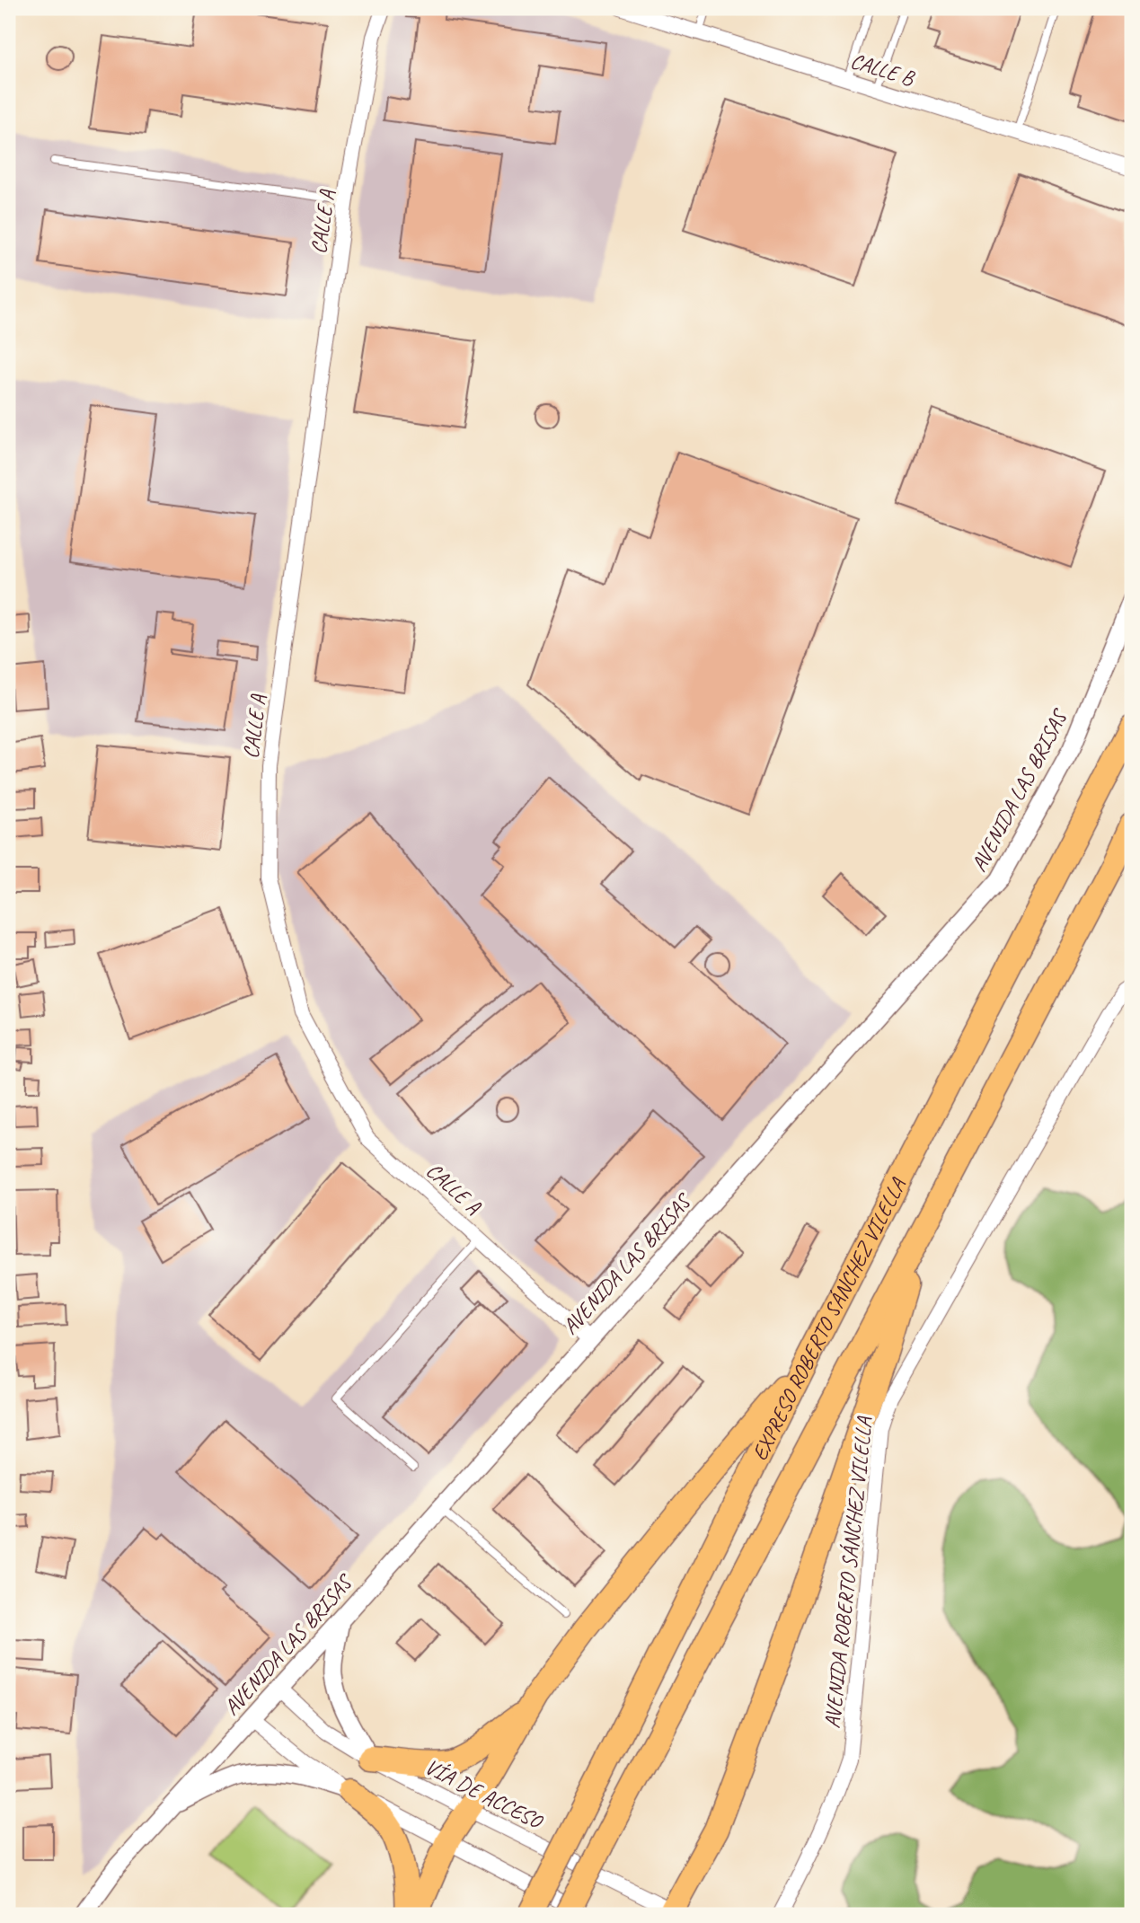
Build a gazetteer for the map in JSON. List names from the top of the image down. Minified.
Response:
{"streets":{"highway":["EXPRESO ROBERTO SÁNCHEZ VILELLA"],"street":["CALLE B","CALLE A","AVENIDA LAS BRISAS","AVENIDA ROBERTO SÁNCHEZ VILELLA","VÍA DE ACCESO"]},"crossings":[["CALLE A","AVENIDA LAS BRISAS"],["AVENIDA LAS BRISAS","VÍA DE ACCESO"]]}
